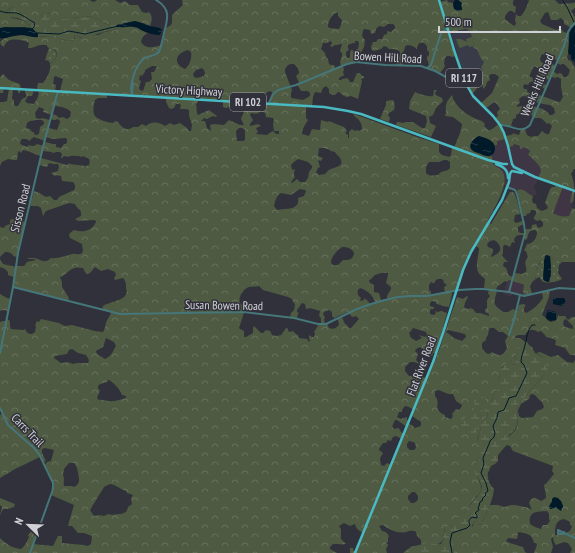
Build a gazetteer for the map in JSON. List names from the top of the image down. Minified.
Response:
{"streets":{"main road":["RI 117","Victory Highway","RI 102","Flat River Road"],"street":["Bowen Hill Road","Weeks Hill Road","Sisson Road","Susan Bowen Road","Carrs Trail"]},"crossings":[["Bowen Hill Road","RI 117"],["Bowen Hill Road","Victory Highway"],["RI 117","Weeks Hill Road"],["RI 117","Victory Highway"],["RI 117","Flat River Road"],["Victory Highway","Sisson Road"],["Victory Highway","Flat River Road"],["Sisson Road","Susan Bowen Road"],["Susan Bowen Road","Flat River Road"]],"scale_bar":"500 m","north":"top left"}
